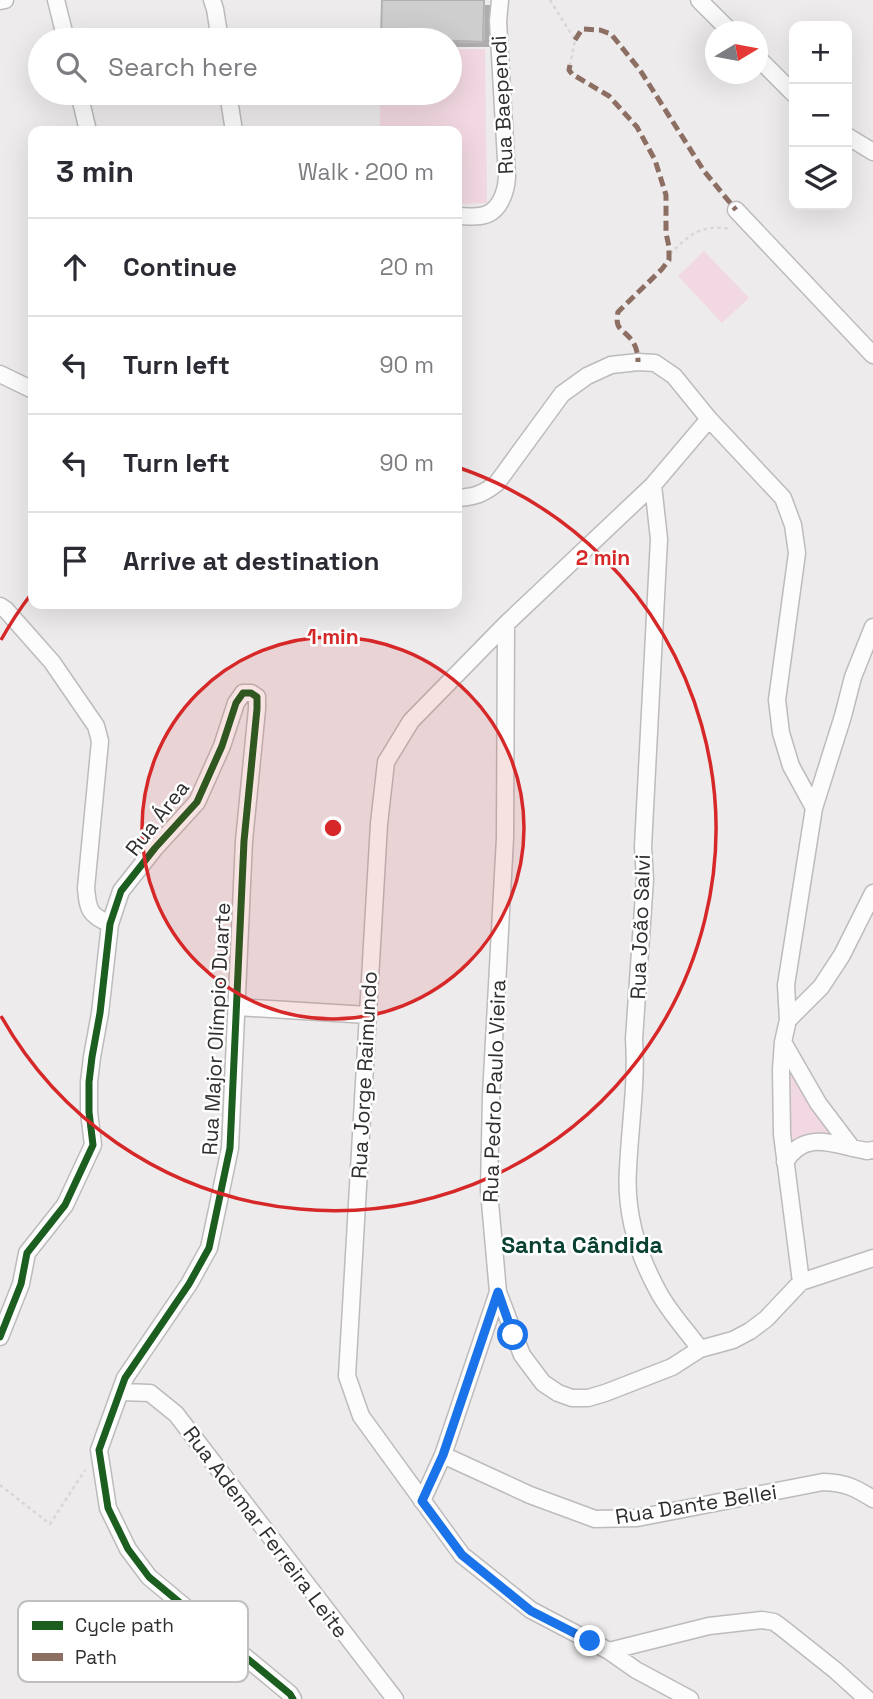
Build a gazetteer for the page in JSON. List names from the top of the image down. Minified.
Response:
{"streets":{"street":["Rua Baependi","Rua Área","Rua João Salvi","Rua Major Olímpio Duarte","Rua Jorge Raimundo","Rua Pedro Paulo Vieira","Rua Dante Bellei","Rua Ademar Ferreira Leite"]},"crossings":[["Rua Área","Rua Major Olímpio Duarte"],["Rua João Salvi","Rua Jorge Raimundo"],["Rua João Salvi","Rua Pedro Paulo Vieira"],["Rua Major Olímpio Duarte","Rua Ademar Ferreira Leite"],["Rua Jorge Raimundo","Rua Pedro Paulo Vieira"]],"districts":["Santa Cândida"],"legend":["Cycle path","Path"],"north":"right","page":{"map_buttons":["+","−"],"search":"Search here","heading":["3 min","Walk · 200 m"],"list":[["Continue","20 m"],["Turn left","90 m"],["Turn left","90 m"],"Arrive at destination"]},"rings":["2 min","1 min"]}
